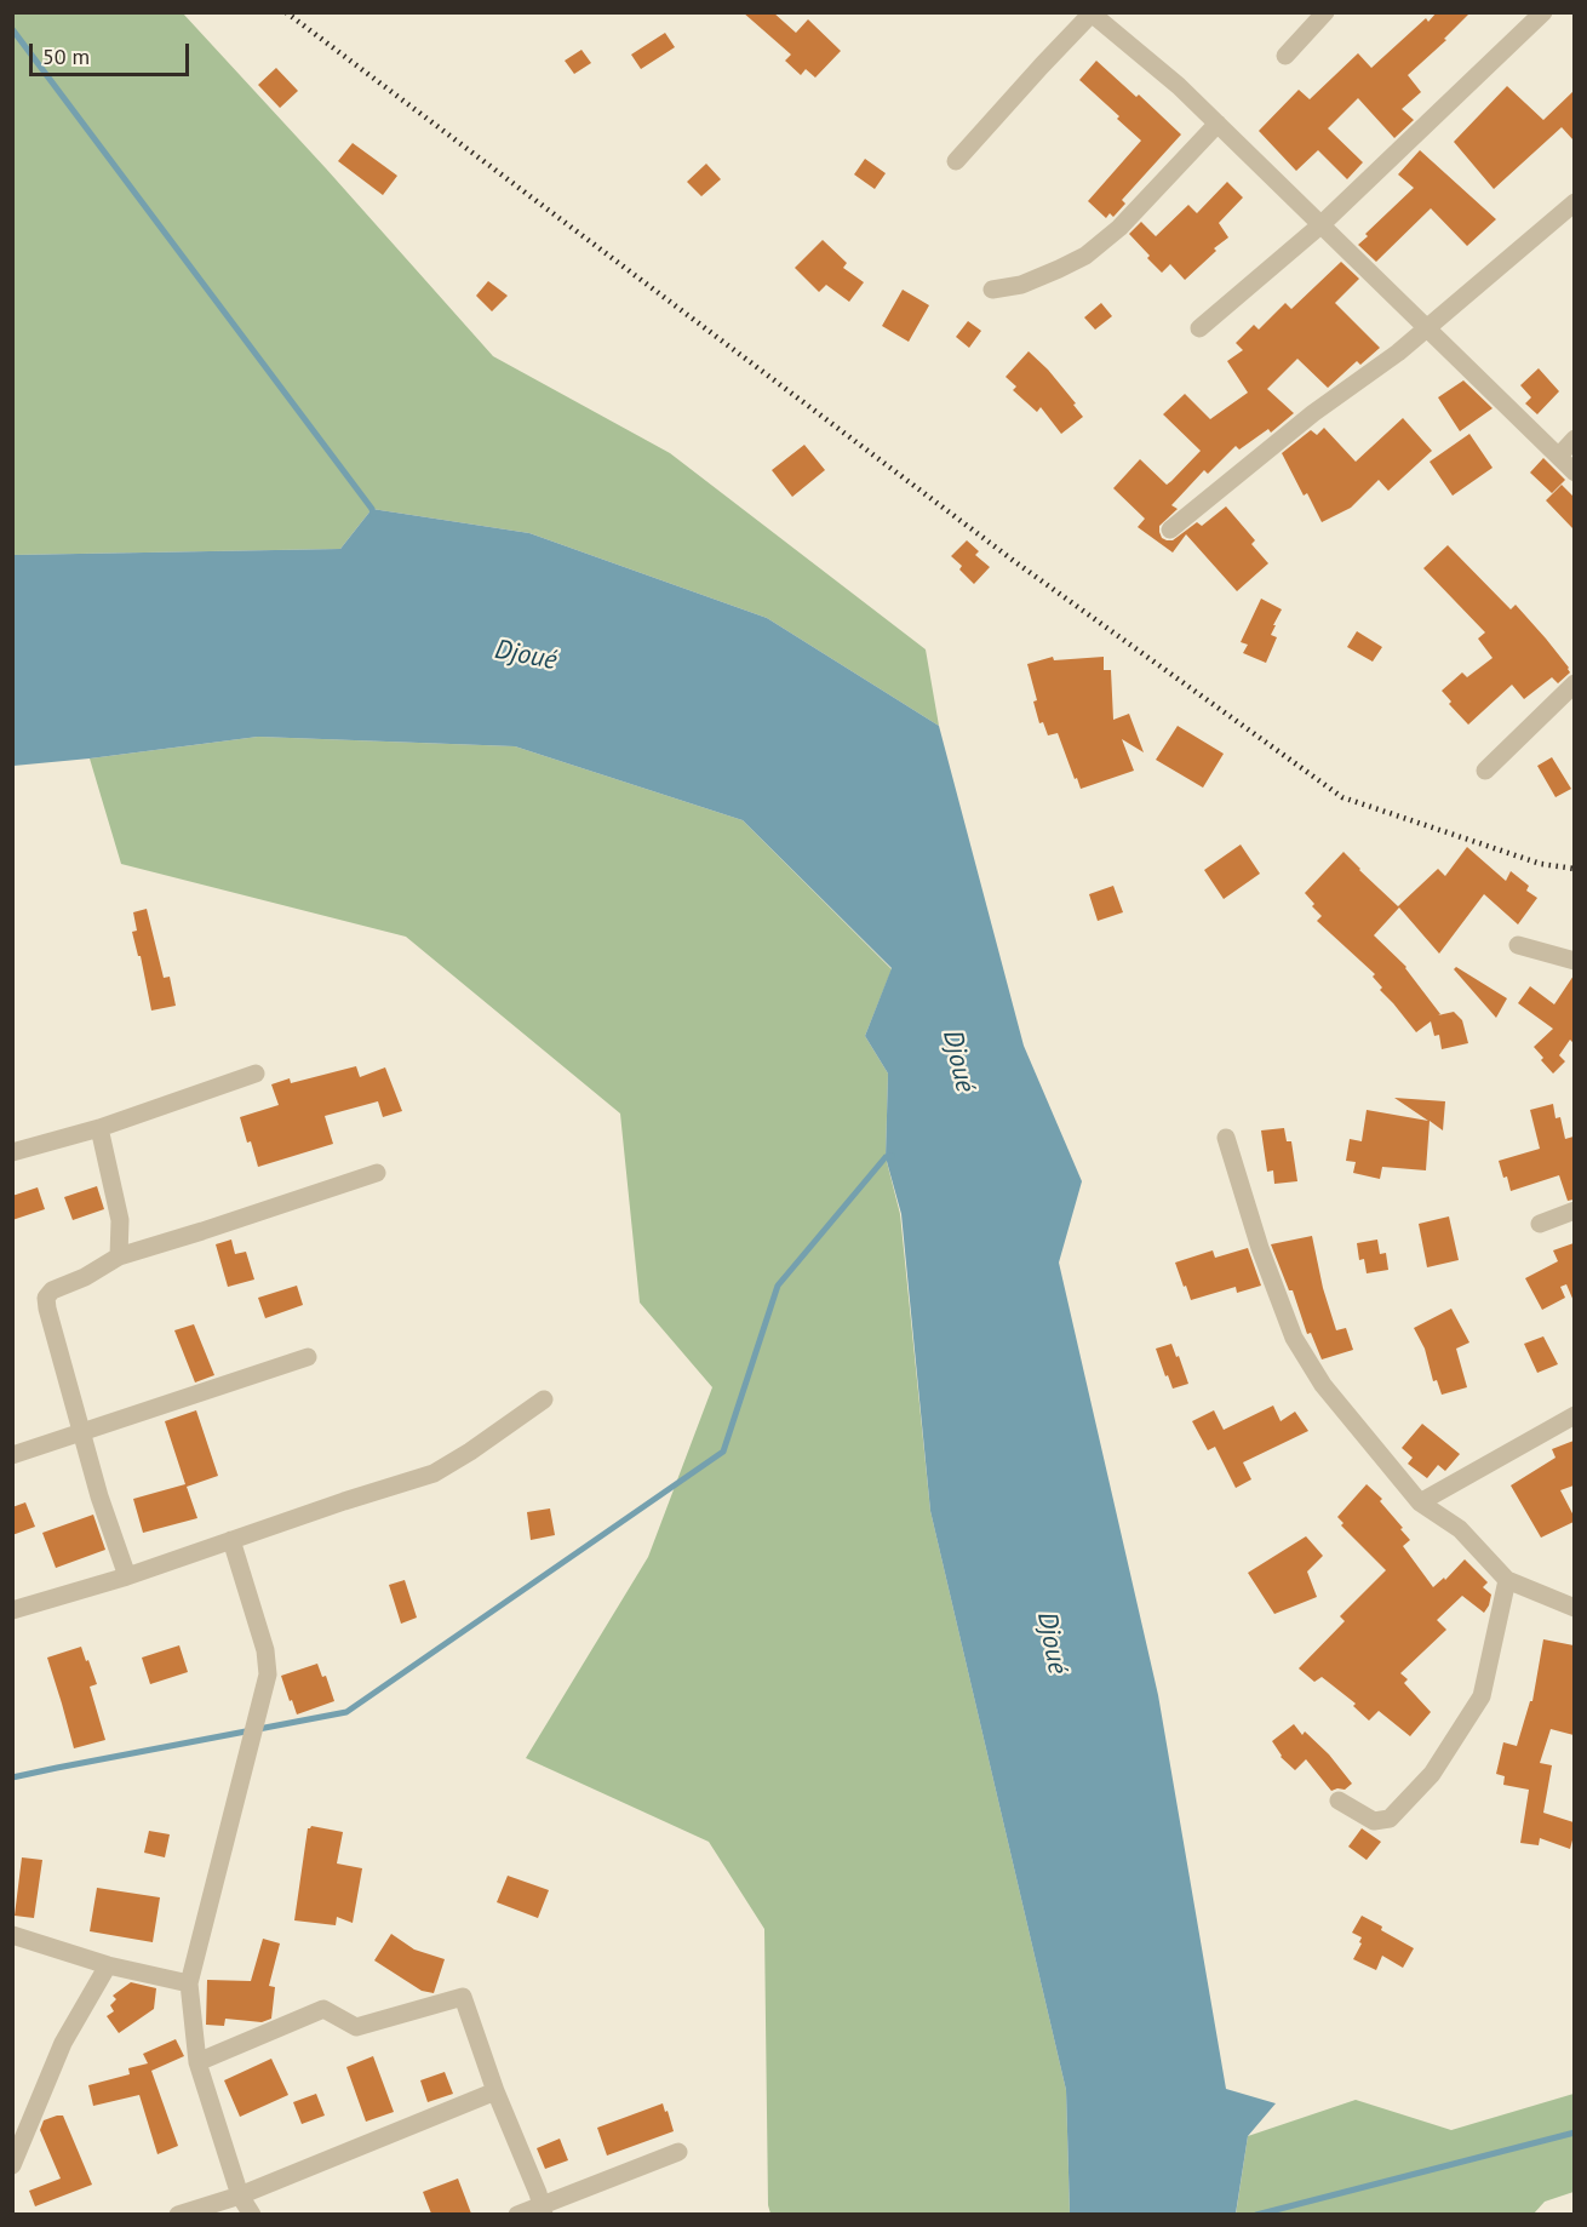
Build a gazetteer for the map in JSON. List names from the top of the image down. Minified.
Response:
{"water":["Djoué"],"scale_bar":"50 m"}
